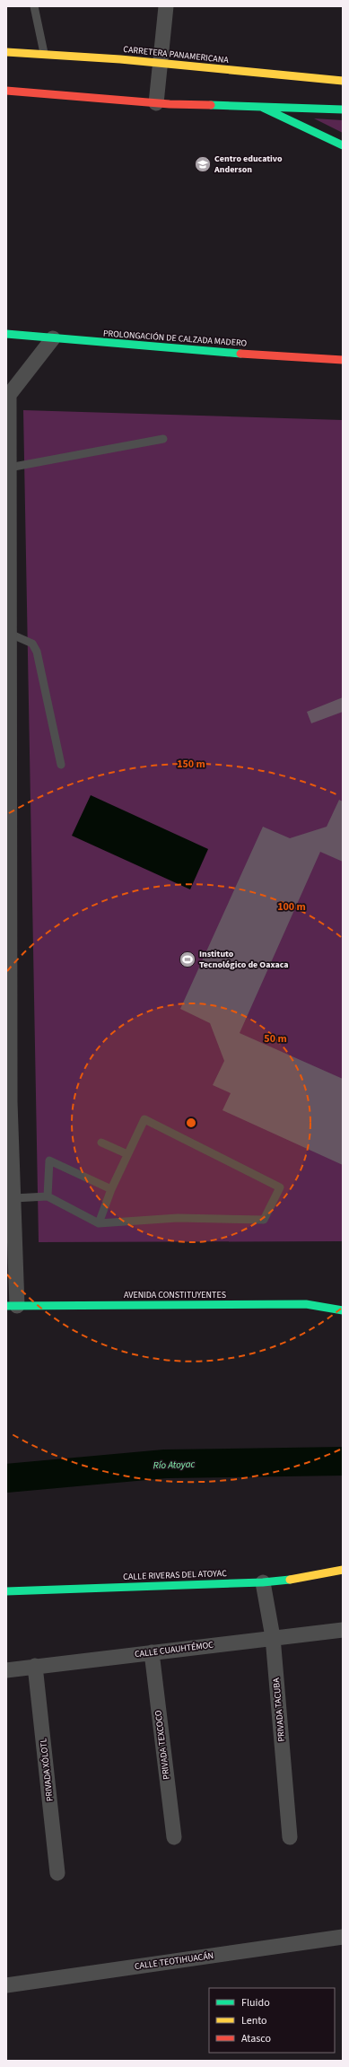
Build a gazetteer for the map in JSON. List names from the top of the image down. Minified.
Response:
{"streets":{"main road":["CARRETERA PANAMERICANA","PROLONGACIÓN DE CALZADA MADERO","AVENIDA CONSTITUYENTES","CALLE RIVERAS DEL ATOYAC"],"street":["CALLE CUAUHTÉMOC","PRIVADA TACUBA","PRIVADA TEXCOCO","PRIVADA XÓLOTL","CALLE TEOTIHUACÁN"]},"crossings":[["CALLE RIVERAS DEL ATOYAC","PRIVADA TACUBA"],["CALLE CUAUHTÉMOC","PRIVADA TACUBA"],["CALLE CUAUHTÉMOC","PRIVADA TEXCOCO"],["CALLE CUAUHTÉMOC","PRIVADA XÓLOTL"]],"water":["Río Atoyac"],"places":{"school or university":["Centro educativo Anderson"],"sports":["Instituto Tecnológico de Oaxaca"]},"legend":["Fluido","Lento","Atasco"],"rings":["150 m","100 m","50 m"]}
